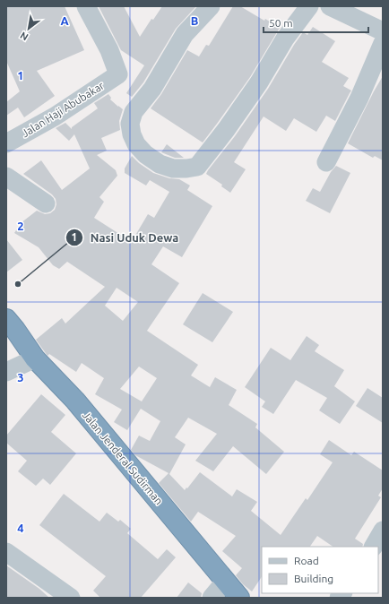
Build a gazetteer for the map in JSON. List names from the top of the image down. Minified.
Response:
{"streets":{"highway":["Jalan Jenderal Sudirman"],"street":["Jalan Haji Abubakar"]},"places":["Nasi Uduk Dewa"],"legend":["Road","Building"],"scale_bar":"50 m","north":"bottom left","grid":{"columns":["A","B"],"rows":["1","2","3","4"]}}
